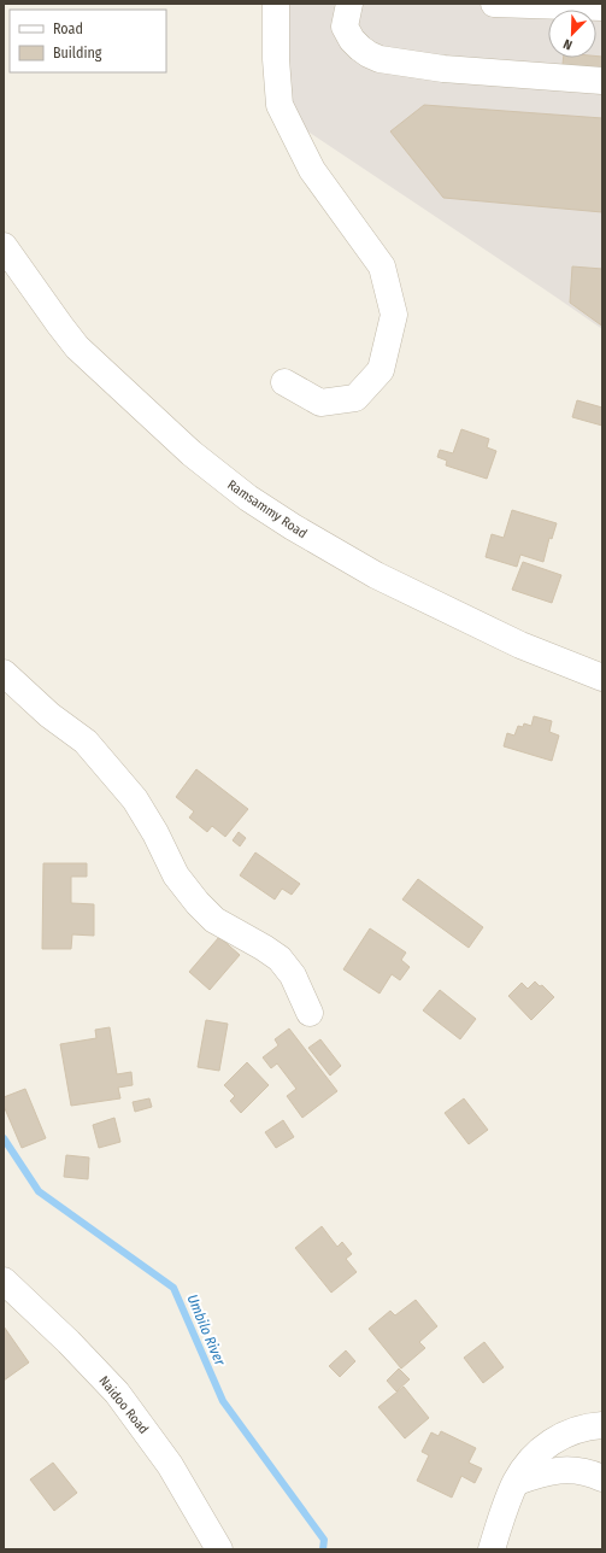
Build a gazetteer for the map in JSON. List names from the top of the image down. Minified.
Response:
{"streets":{"street":["Ramsammy Road","Naidoo Road"]},"water":["Umbilo River"],"legend":["Road","Building"],"north":"bottom left"}
